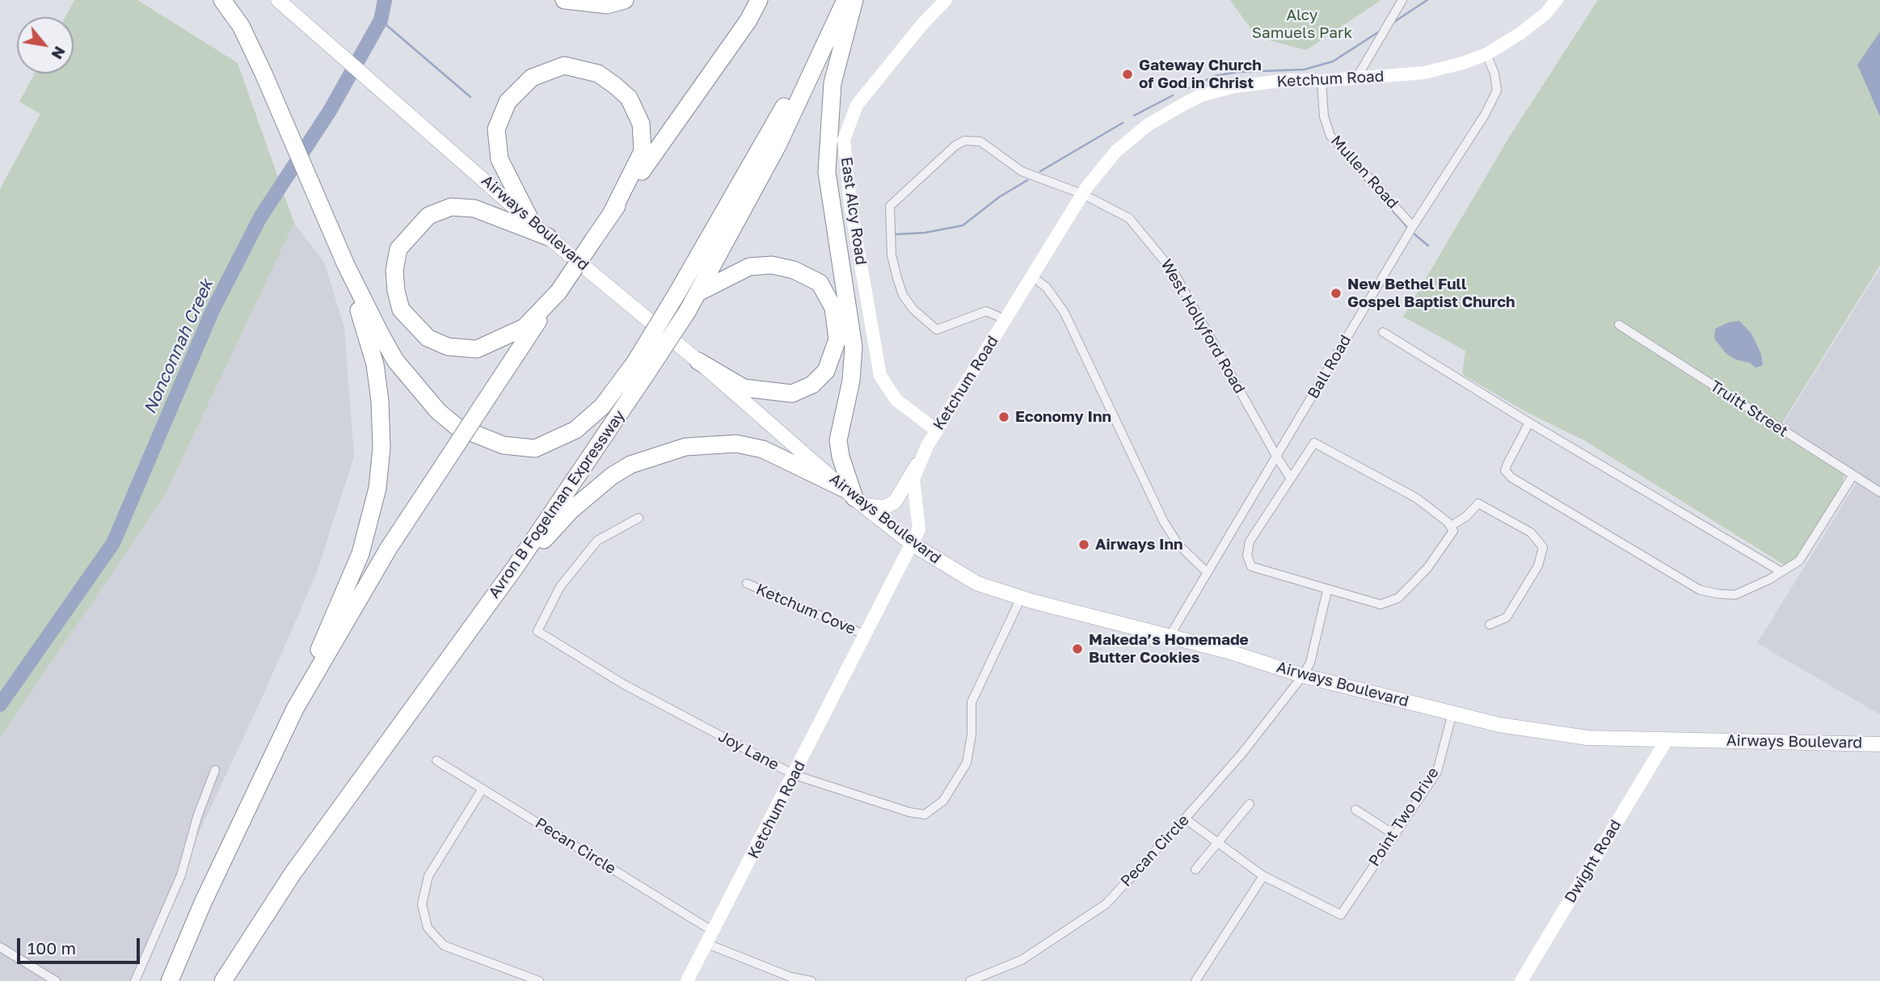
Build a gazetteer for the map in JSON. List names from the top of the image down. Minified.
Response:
{"streets":{"highway":["Avron B Fogelman Expressway"],"main road":["Ketchum Road","East Alcy Road","Airways Boulevard","Dwight Road"],"street":["Mullen Road","West Hollyford Road","Ball Road","Truitt Street","Ketchum Cove","Joy Lane","Point Two Drive","Pecan Circle"]},"crossings":[["Ketchum Road","Mullen Road"],["Ketchum Road","East Alcy Road"],["Ketchum Road","Airways Boulevard"],["Ketchum Road","West Hollyford Road"],["Ketchum Road","Ball Road"],["Ketchum Road","Ketchum Cove"],["Ketchum Road","Joy Lane"],["Ketchum Road","Pecan Circle"],["Mullen Road","Ball Road"],["Airways Boulevard","Ball Road"],["Airways Boulevard","Joy Lane"],["Airways Boulevard","Point Two Drive"],["Airways Boulevard","Pecan Circle"],["Airways Boulevard","Dwight Road"],["West Hollyford Road","Ball Road"]],"water":["Nonconnah Creek"],"parks":["Alcy Samuels Park"],"places":["Gateway Church of God in Christ","New Bethel Full Gospel Baptist Church","Economy Inn","Airways Inn","Makeda’s Homemade Butter Cookies"],"scale_bar":"100 m","north":"bottom right"}
